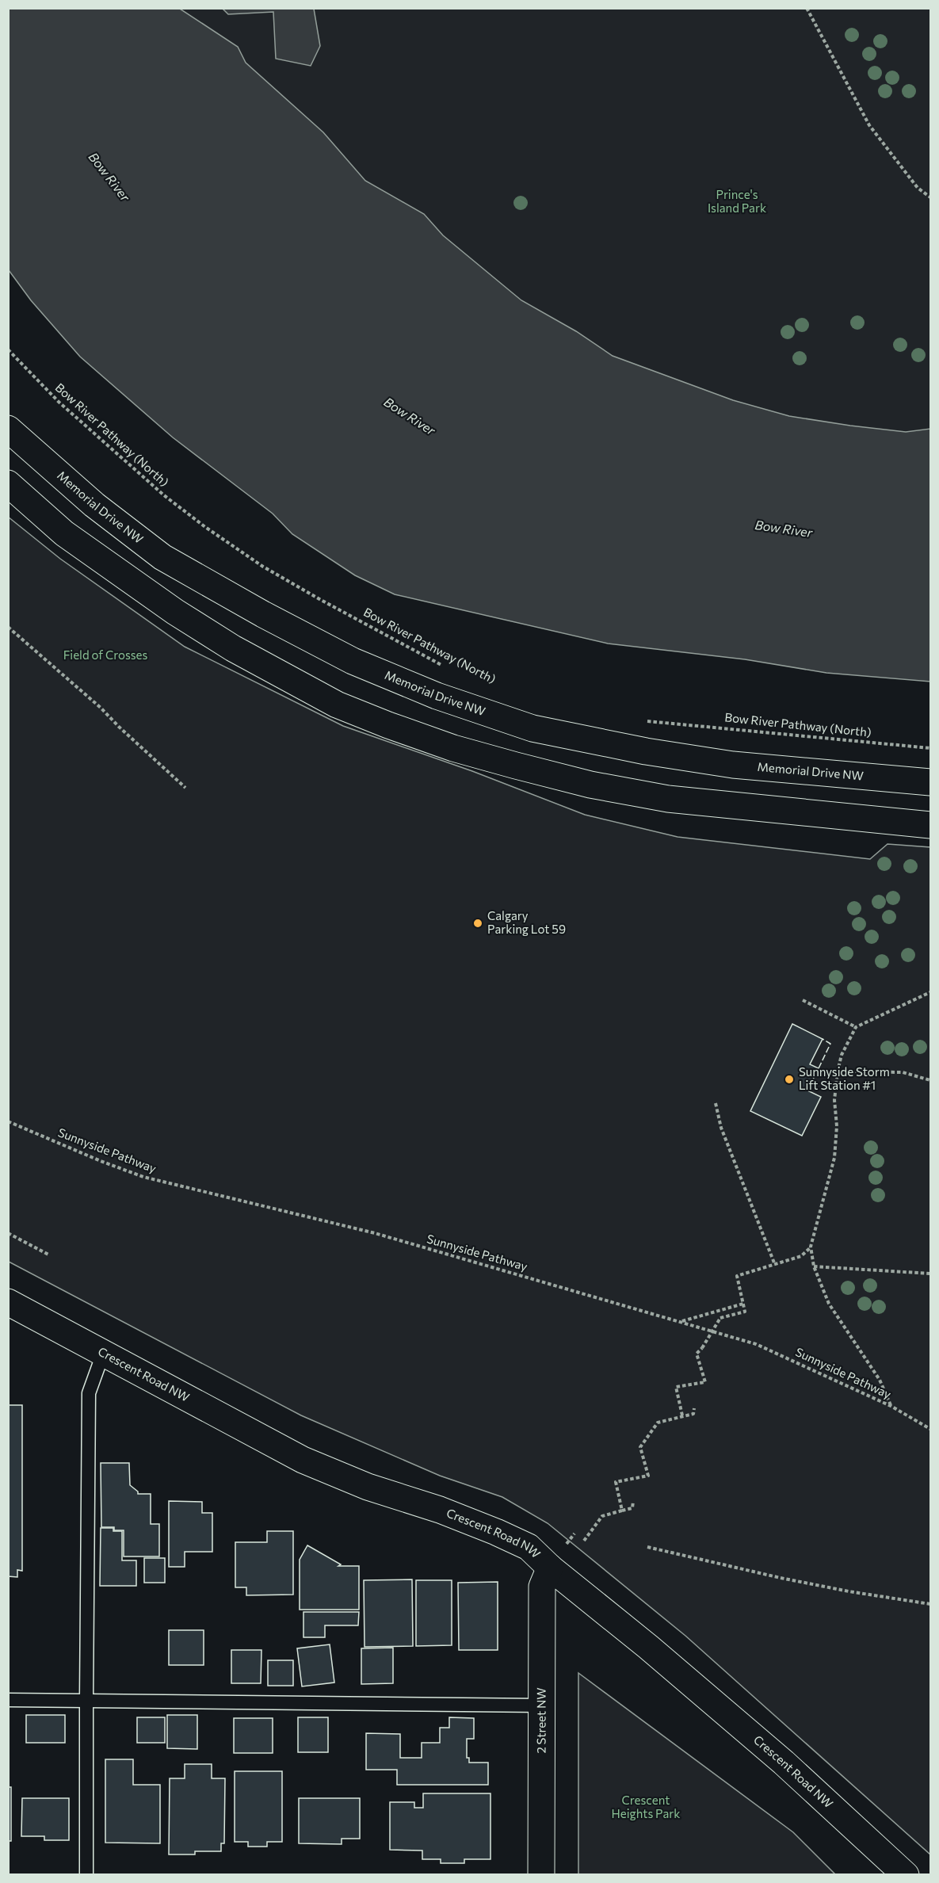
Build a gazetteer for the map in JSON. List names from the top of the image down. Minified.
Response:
{"streets":{"main road":["Memorial Drive NW","Crescent Road NW","2 Street NW"],"path":["Bow River Pathway (North)","Sunnyside Pathway"]},"crossings":[["Crescent Road NW","2 Street NW"]],"water":["Bow River"],"parks":["Prince's Island Park","Field of Crosses","Crescent Heights Park"],"places":["Calgary Parking Lot 59","Sunnyside Storm Lift Station #1"]}
